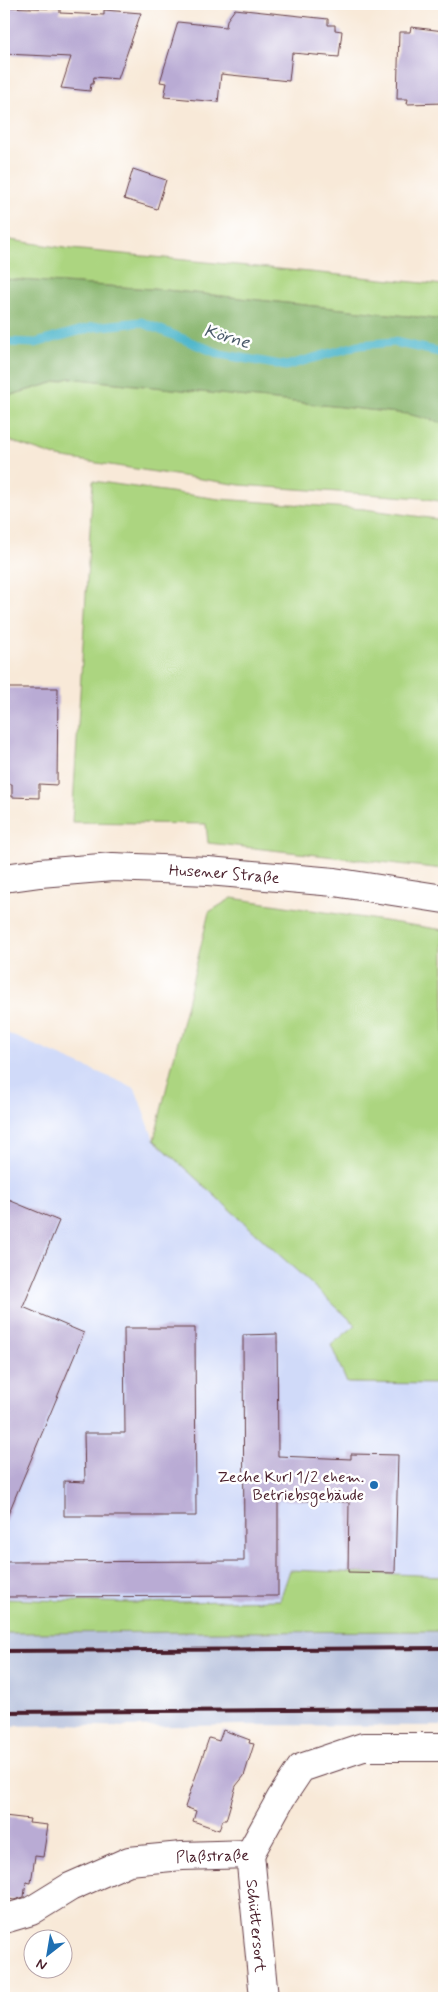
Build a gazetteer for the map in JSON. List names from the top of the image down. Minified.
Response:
{"streets":{"street":["Husener Straße","Plaßstraße","Schüttersort"]},"crossings":[["Plaßstraße","Schüttersort"]],"water":["Körne"],"places":["Zeche Kurl 1/2 ehem. Betriebsgebäude"],"north":"bottom left"}
